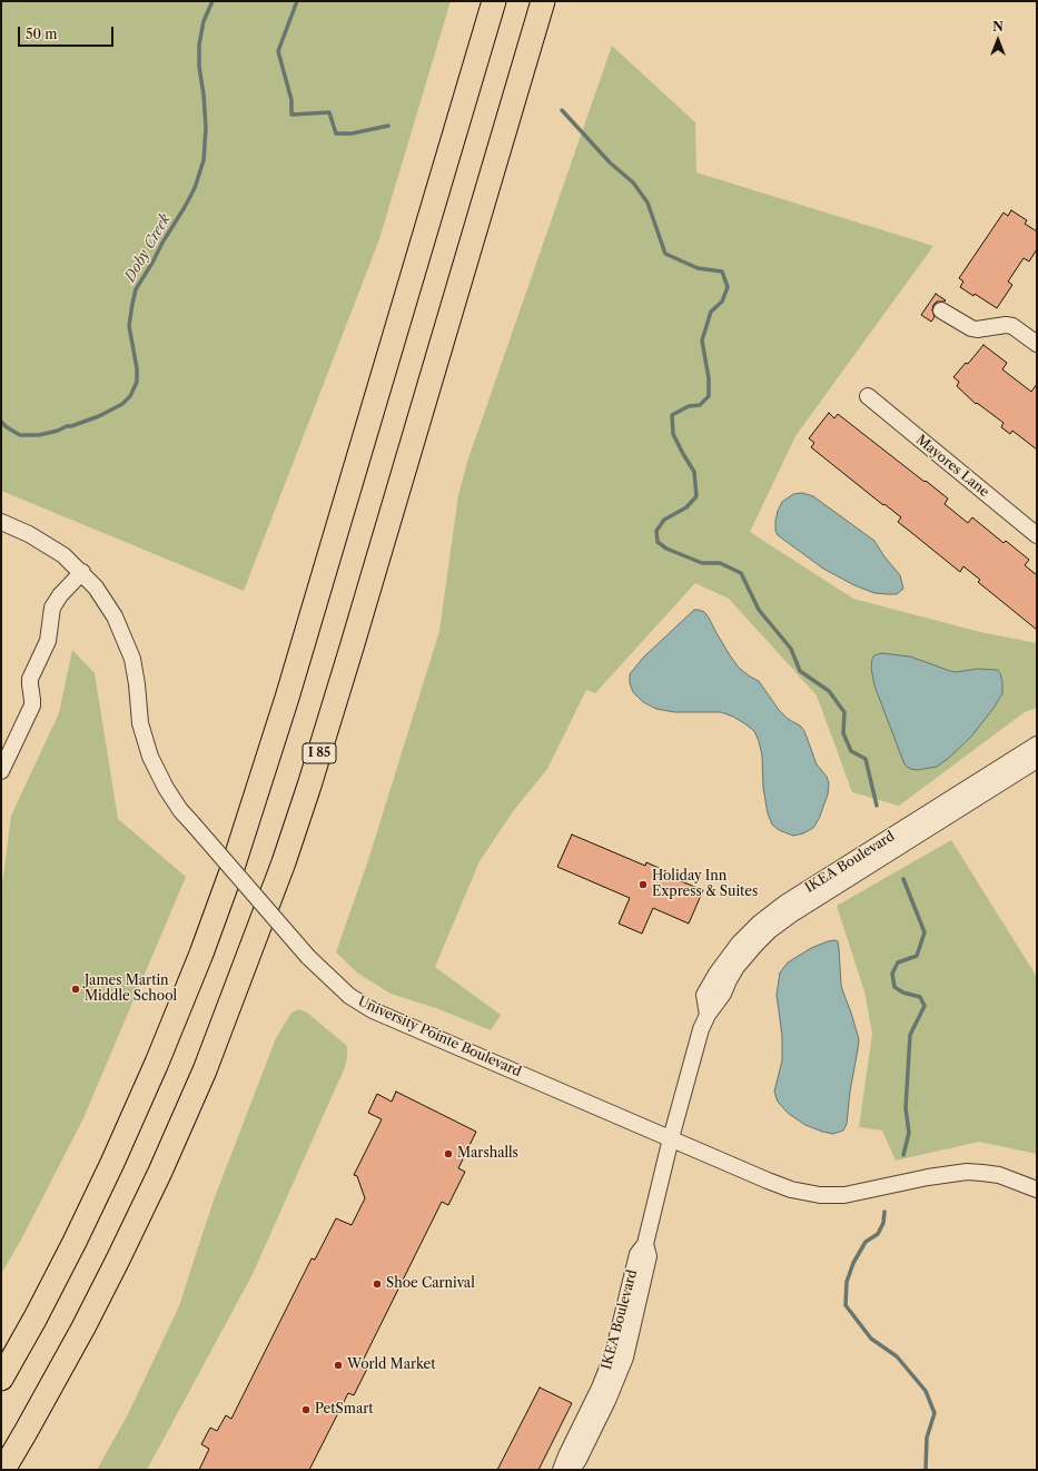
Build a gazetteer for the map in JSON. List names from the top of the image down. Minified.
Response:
{"streets":{"highway":["I 85"],"street":["Mayores Lane","IKEA Boulevard","University Pointe Boulevard"]},"crossings":[["IKEA Boulevard","University Pointe Boulevard"]],"water":["Doby Creek"],"places":["Holiday Inn Express & Suites","James Martin Middle School","Marshalls","Shoe Carnival","World Market","PetSmart"],"scale_bar":"50 m","north":"top"}
